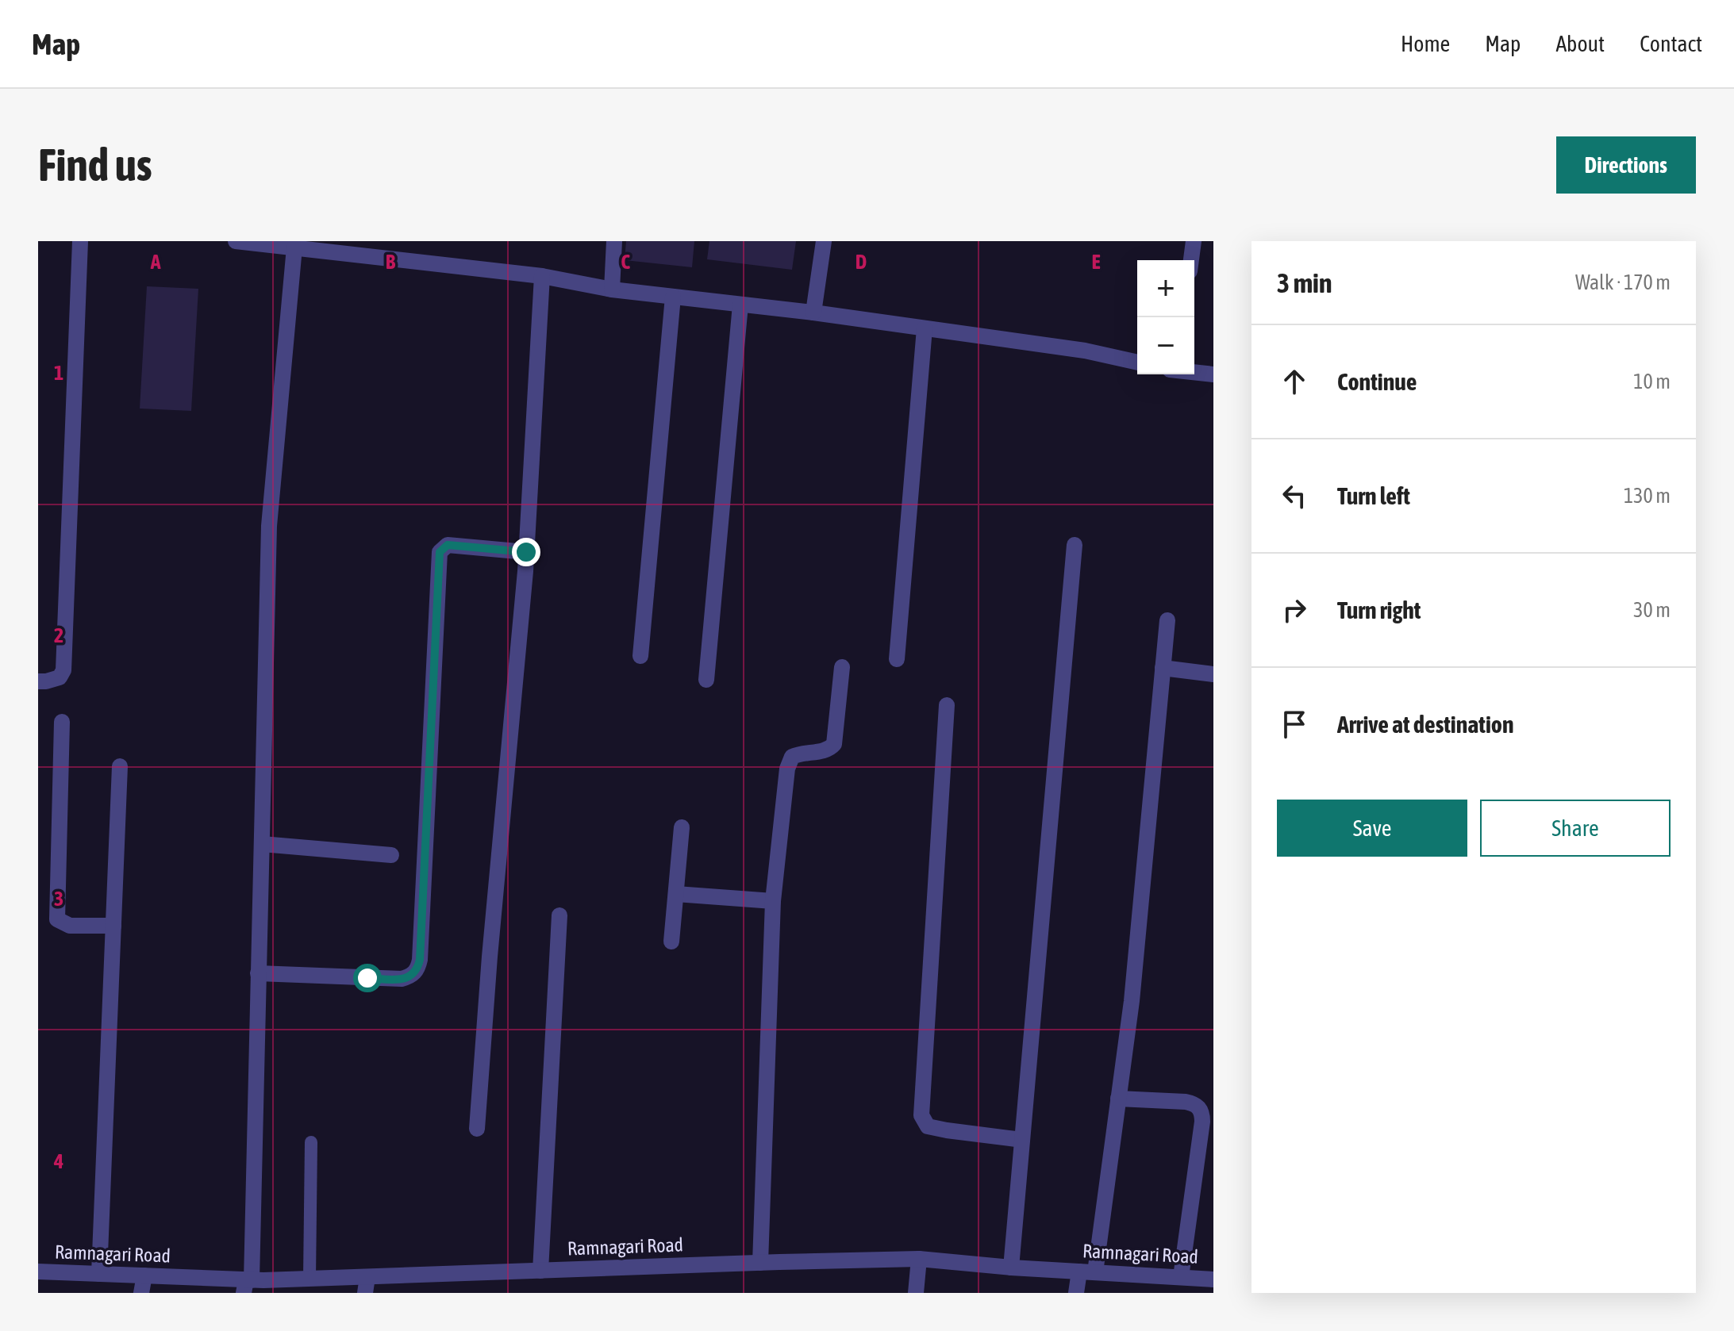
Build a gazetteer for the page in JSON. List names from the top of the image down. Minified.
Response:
{"streets":{"street":["Ramnagari Road"]},"page":{"header":"Map","nav":["Home","Map","About","Contact"],"buttons":["Directions",["Save","Share"]],"title":"Find us","heading":["3 min","Walk · 170 m"],"map_buttons":["+","−"],"list":[["Continue","10 m"],["Turn left","130 m"],["Turn right","30 m"],"Arrive at destination"]},"grid":{"columns":["A","B","C","D","E"],"rows":["1","2","3","4"]}}
